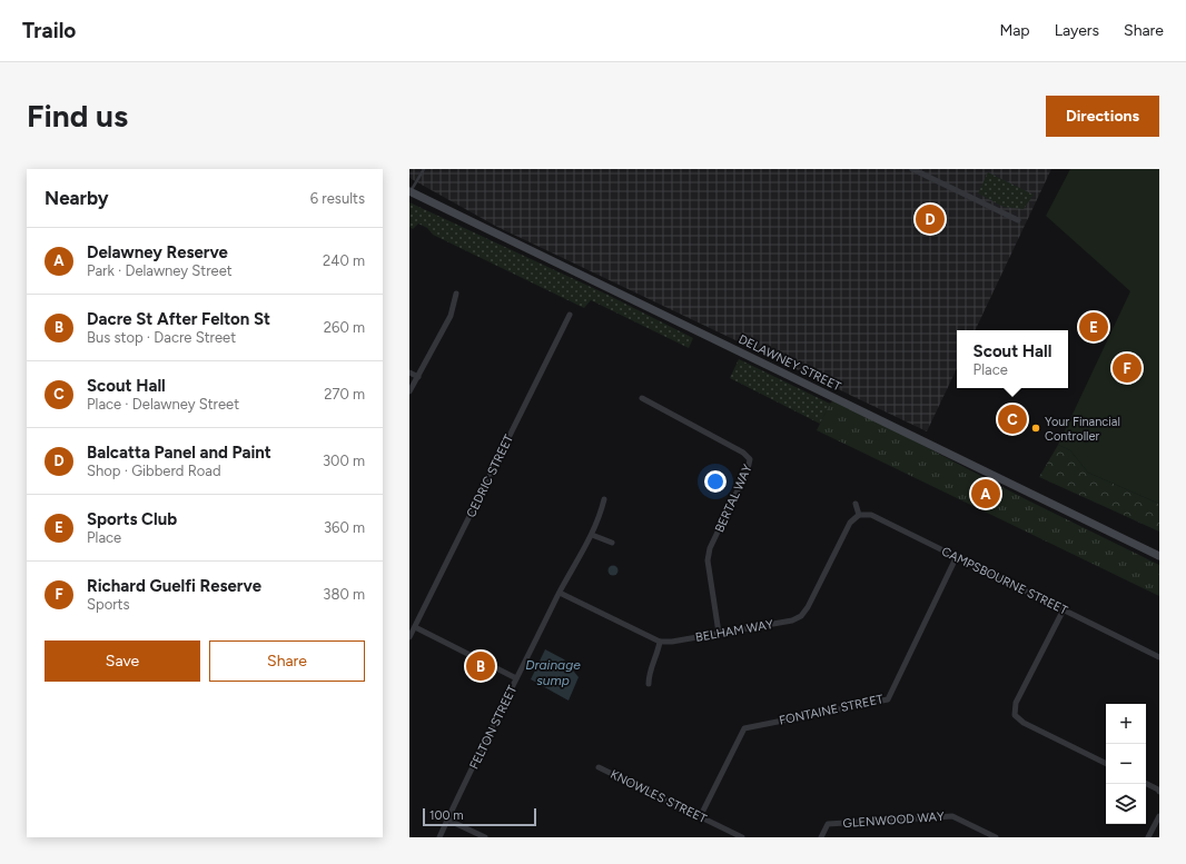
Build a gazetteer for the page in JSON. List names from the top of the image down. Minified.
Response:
{"streets":{"street":["DELAWNEY STREET","CEDRIC STREET","BERTAL WAY","CAMPSBOURNE STREET","BELHAM WAY","FONTAINE STREET","FELTON STREET","KNOWLES STREET","GLENWOOD WAY"]},"crossings":[["BERTAL WAY","BELHAM WAY"],["CAMPSBOURNE STREET","BELHAM WAY"],["CAMPSBOURNE STREET","FONTAINE STREET"],["FONTAINE STREET","KNOWLES STREET"]],"water":["Drainage sump"],"places":["Your Financial Controller"],"scale_bar":"100 m","page":{"header":"Trailo","nav":["Map","Layers","Share"],"buttons":["Directions",["Save","Share"]],"title":"Find us","heading":["Nearby","6 results"],"pins":["D","E","F","C","A","B"],"list":[{"mark":"A","name":"Delawney Reserve","note":"Park · Delawney Street","value":"240 m"},{"mark":"B","name":"Dacre St After Felton St","note":"Bus stop · Dacre Street","value":"260 m"},{"mark":"C","name":"Scout Hall","note":"Place · Delawney Street","value":"270 m"},{"mark":"D","name":"Balcatta Panel and Paint","note":"Shop · Gibberd Road","value":"300 m"},{"mark":"E","name":"Sports Club","note":"Place","value":"360 m"},{"mark":"F","name":"Richard Guelfi Reserve","note":"Sports","value":"380 m"}],"popup":["Scout Hall","Place"],"map_buttons":["+","−"],"scale":"100 m"}}
